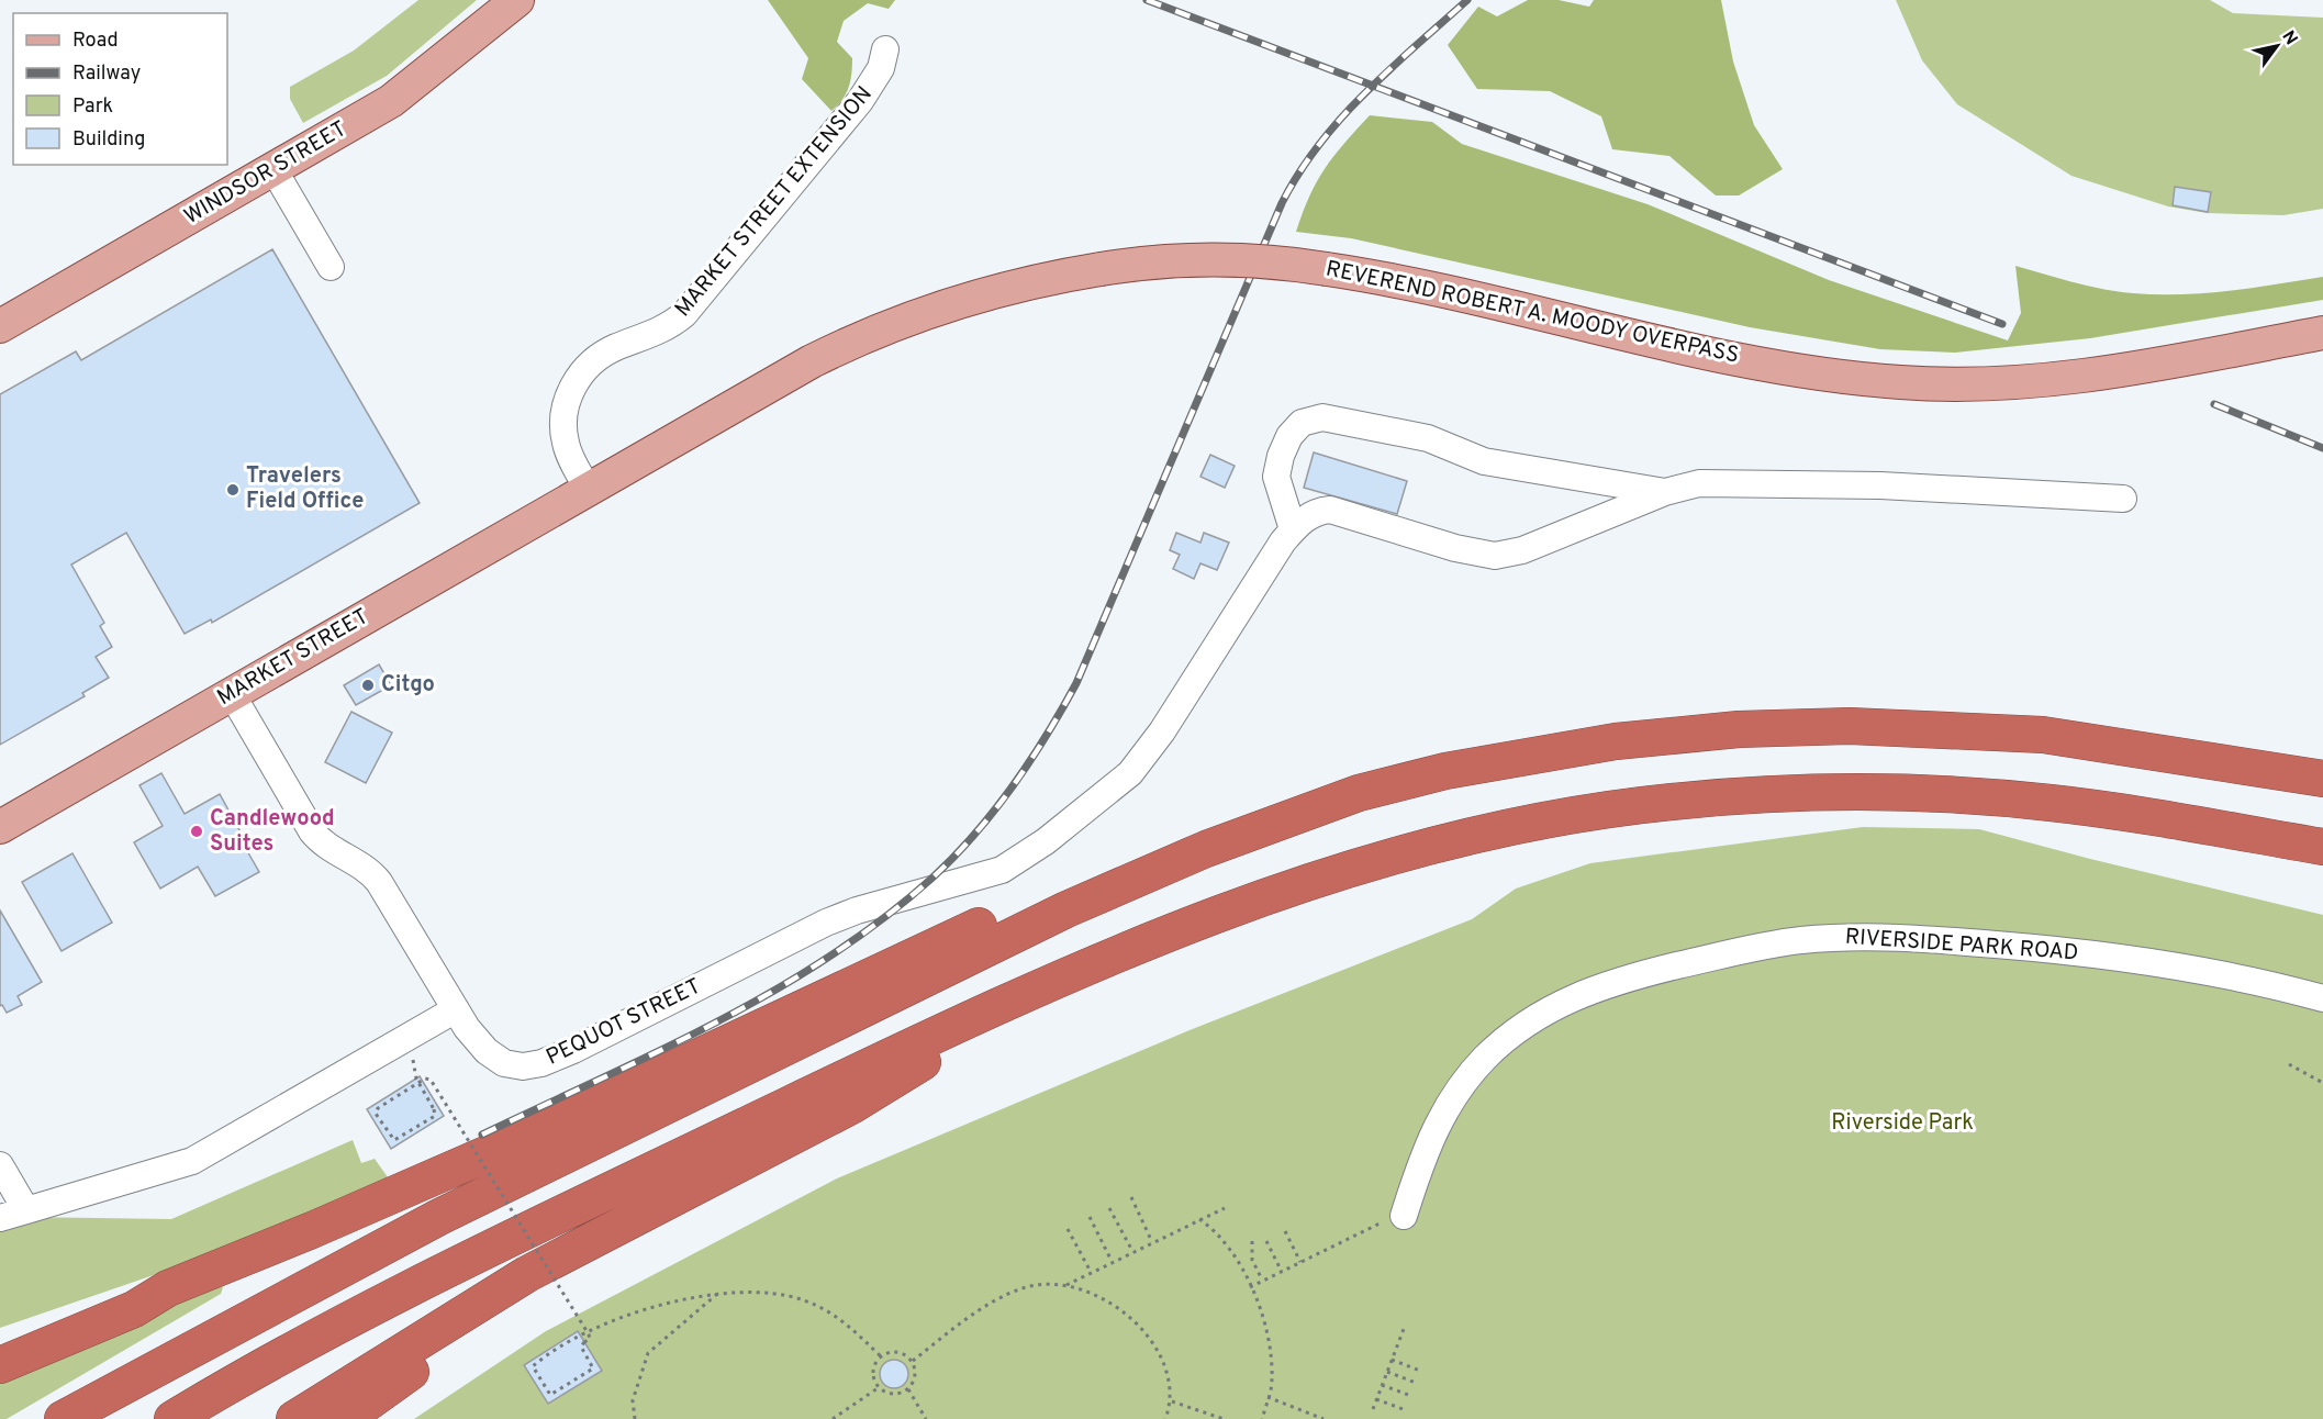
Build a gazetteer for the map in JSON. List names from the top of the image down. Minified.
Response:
{"streets":{"main road":["WINDSOR STREET","REVEREND ROBERT A. MOODY OVERPASS","MARKET STREET"],"street":["MARKET STREET EXTENSION","RIVERSIDE PARK ROAD","PEQUOT STREET"]},"crossings":[["MARKET STREET EXTENSION","REVEREND ROBERT A. MOODY OVERPASS"],["MARKET STREET EXTENSION","MARKET STREET"],["REVEREND ROBERT A. MOODY OVERPASS","MARKET STREET"],["MARKET STREET","PEQUOT STREET"]],"parks":["Riverside Park"],"places":["Travelers Field Office","Citgo","Candlewood Suites"],"legend":["Road","Railway","Park","Building"],"north":"top right"}
